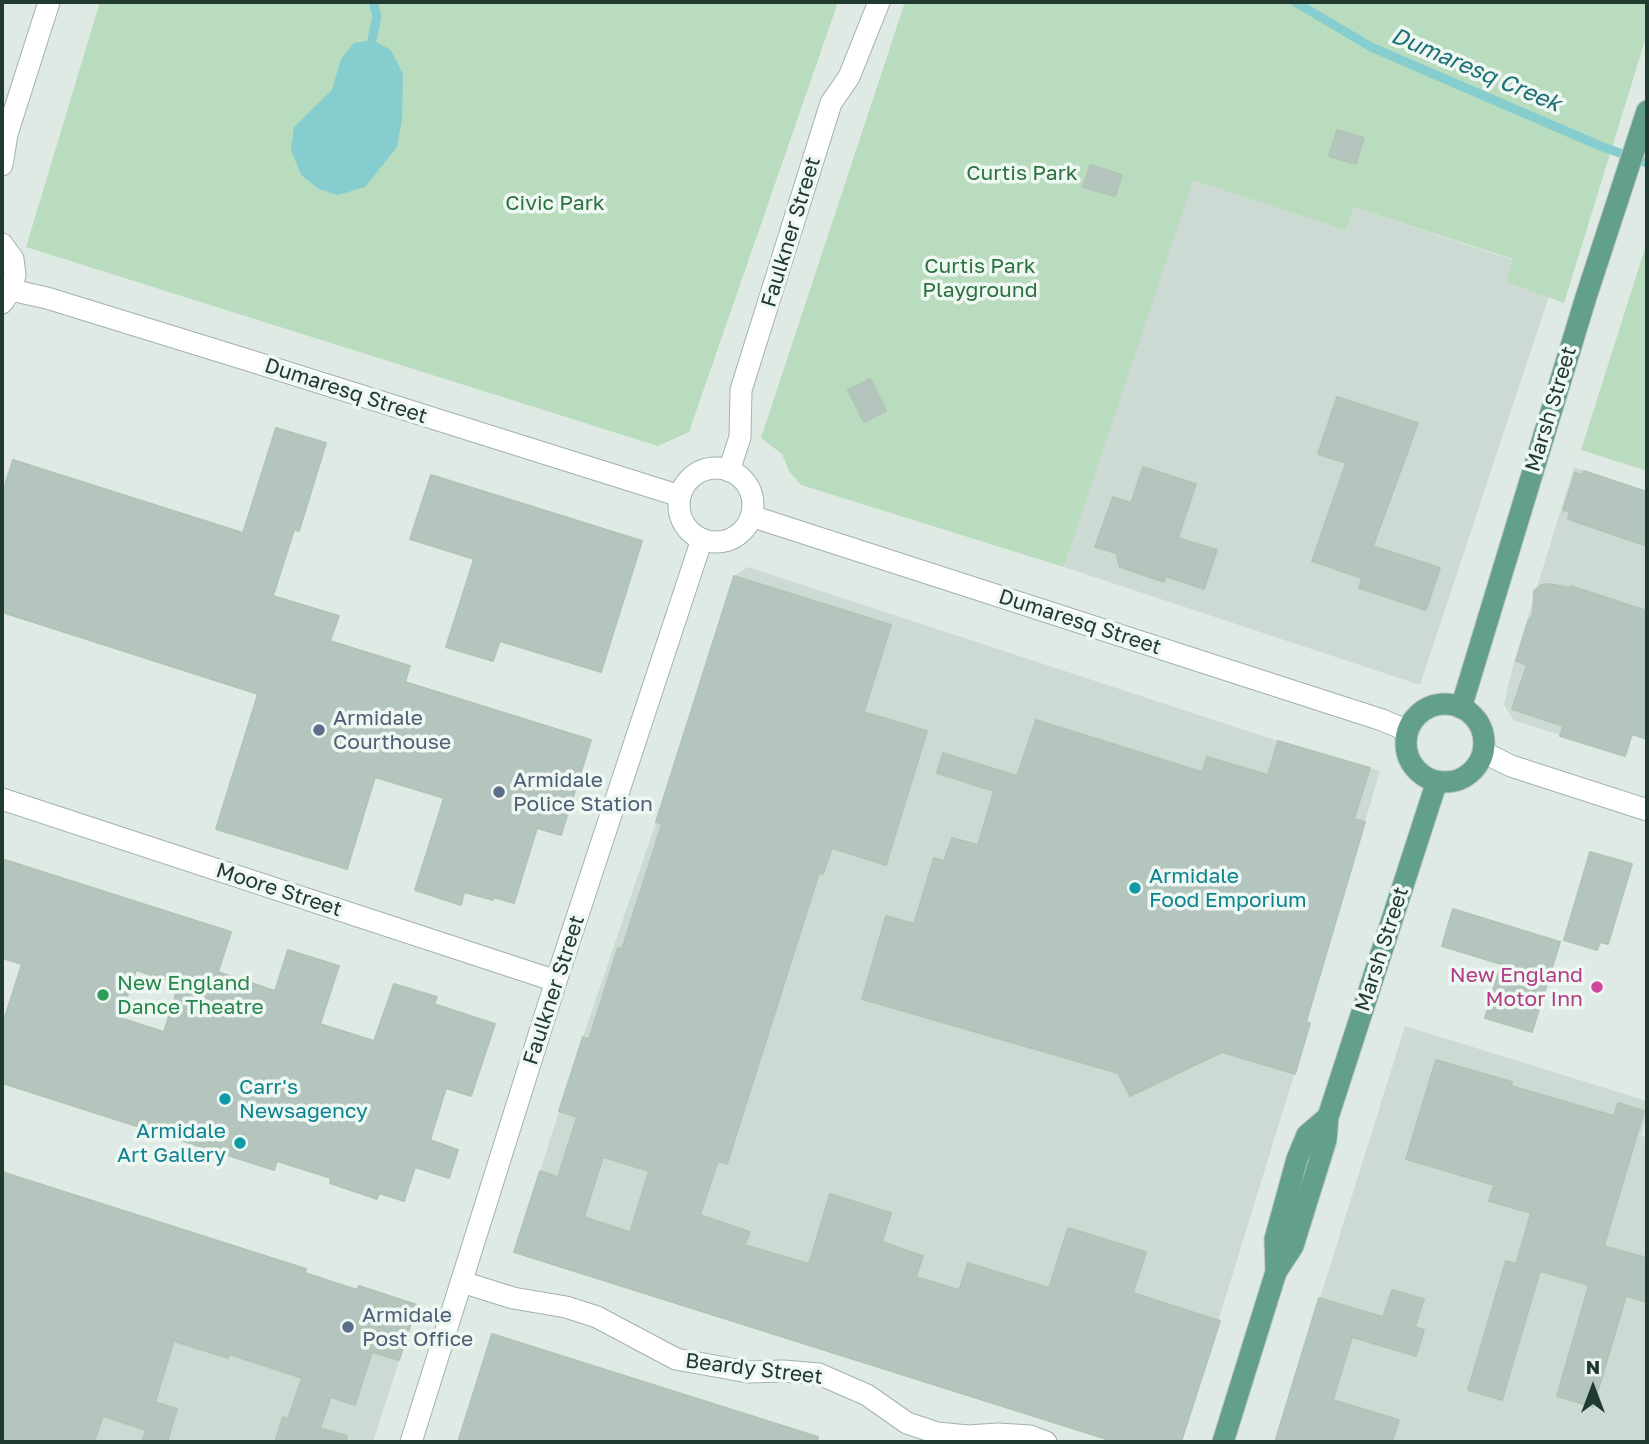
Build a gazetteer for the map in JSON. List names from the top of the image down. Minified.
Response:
{"streets":{"main road":["Marsh Street"],"street":["Faulkner Street","Dumaresq Street","Moore Street","Beardy Street"]},"crossings":[["Faulkner Street","Dumaresq Street"],["Faulkner Street","Moore Street"],["Faulkner Street","Beardy Street"],["Dumaresq Street","Marsh Street"]],"water":["Dumaresq Creek"],"parks":["Curtis Park","Civic Park","Curtis Park Playground"],"places":["Armidale Courthouse","Armidale Police Station","Armidale Food Emporium","New England Motor Inn","New England Dance Theatre","Carr's Newsagency","Armidale Art Gallery","Armidale Post Office"],"north":"top"}
